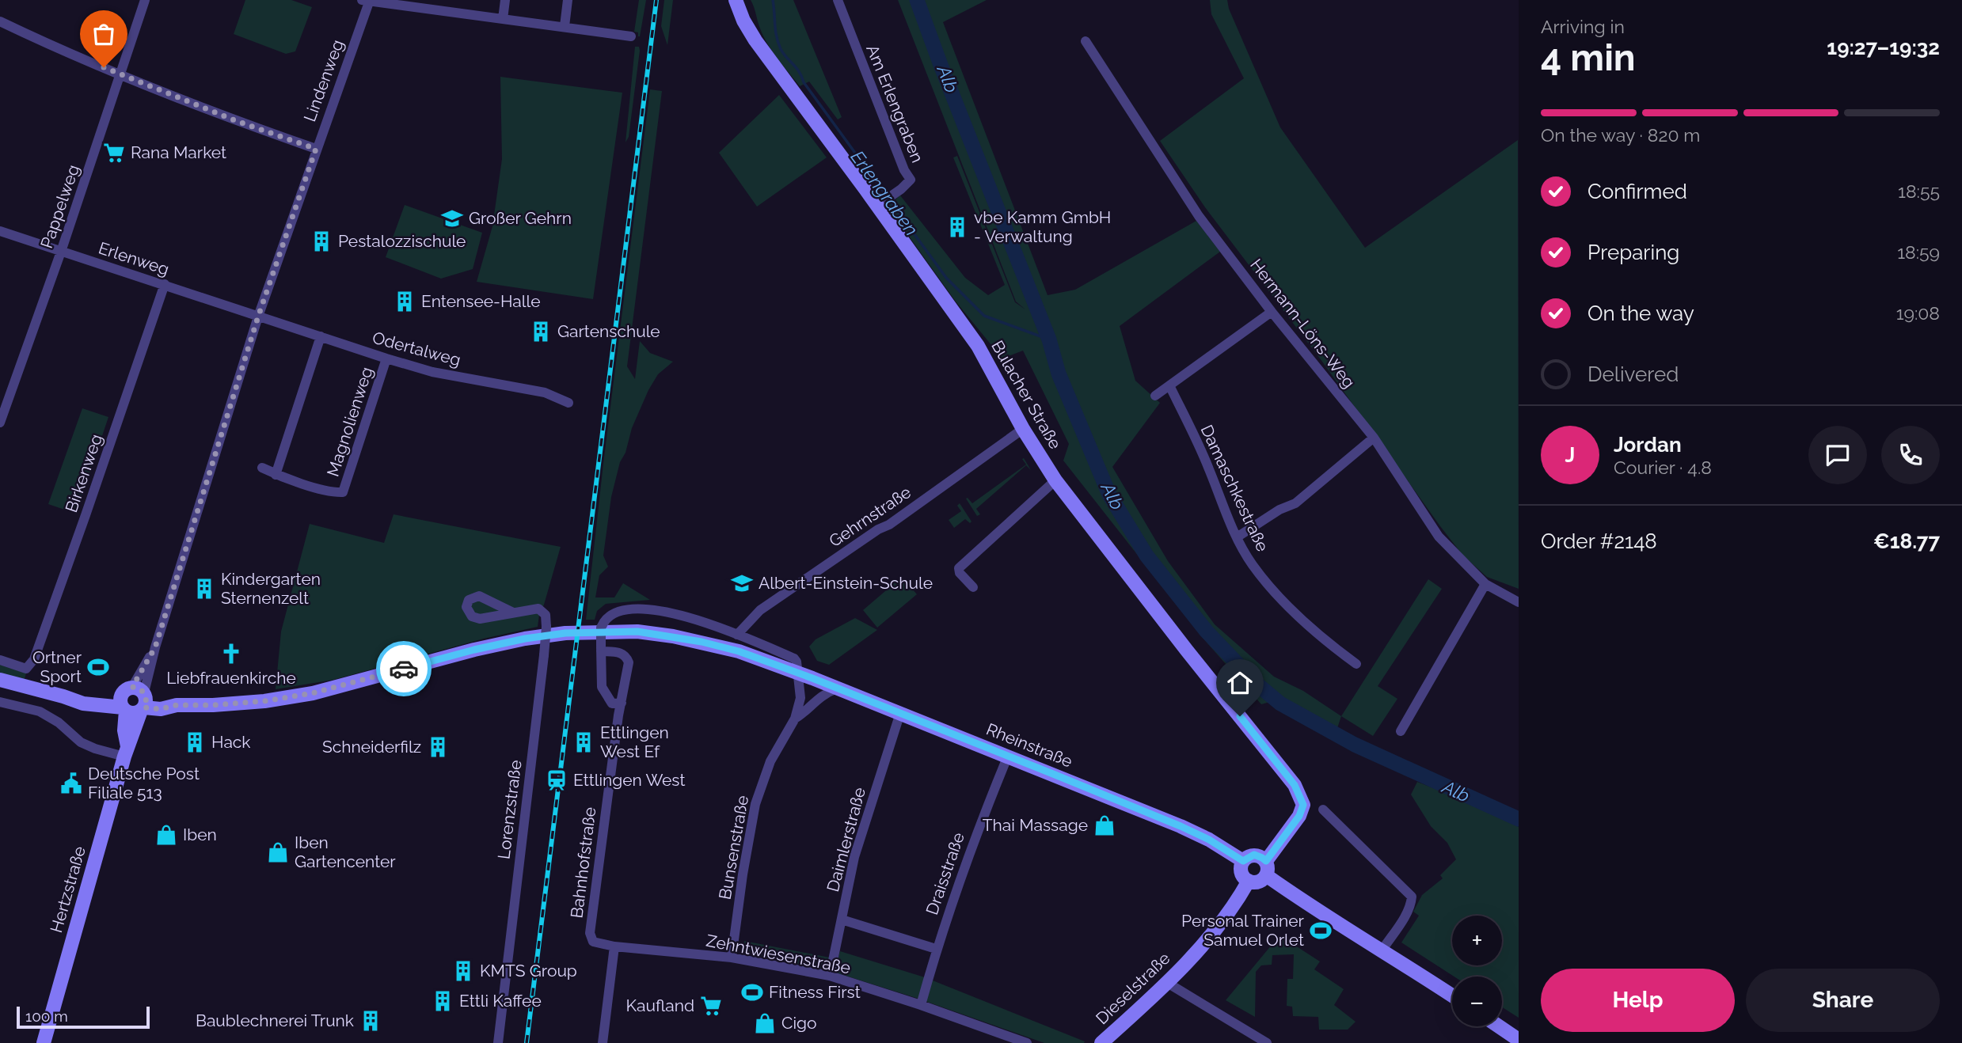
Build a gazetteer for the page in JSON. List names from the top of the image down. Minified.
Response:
{"streets":{"main road":["Bulacher Straße","Rheinstraße","Hertzstraße","Dieselstraße"],"street":["Lindenweg","Am Erlengraben","Pappelweg","Erlenweg","Hermann-Löns-Weg","Odertalweg","Magnolienweg","Birkenweg","Damaschkestraße","Gehrnstraße","Lorenzstraße","Daimlerstraße","Bunsenstraße","Bahnhofstraße","Draisstraße","Zehntwiesenstraße"]},"crossings":[["Lindenweg","Erlenweg"],["Lindenweg","Odertalweg"],["Lindenweg","Rheinstraße"],["Lindenweg","Hertzstraße"],["Am Erlengraben","Bulacher Straße"],["Pappelweg","Erlenweg"],["Erlenweg","Odertalweg"],["Erlenweg","Birkenweg"],["Odertalweg","Magnolienweg"],["Bulacher Straße","Gehrnstraße"],["Bulacher Straße","Rheinstraße"],["Bulacher Straße","Dieselstraße"],["Rheinstraße","Daimlerstraße"],["Rheinstraße","Bunsenstraße"],["Rheinstraße","Draisstraße"],["Rheinstraße","Hertzstraße"],["Rheinstraße","Dieselstraße"],["Daimlerstraße","Zehntwiesenstraße"],["Bunsenstraße","Zehntwiesenstraße"],["Bahnhofstraße","Zehntwiesenstraße"],["Draisstraße","Zehntwiesenstraße"]],"water":["Alb","Erlengraben"],"places":{"supermarket":["Rana Market","Kaufland"],"school or university":["Großer Gehrn","Albert-Einstein-Schule"],"building":["vbe Kamm GmbH - Verwaltung","Pestalozzischule","Entensee-Halle","Gartenschule","Kindergarten Sternenzelt","Hack","Ettlingen West Ef","Schneiderfilz","KMTS Group","Ettli Kaffee","Baublechnerei Trunk"],"church":["Liebfrauenkirche"],"sports":["Ortner Sport","Personal Trainer Samuel Orlet","Fitness First"],"station":["Ettlingen West"],"public building":["Deutsche Post Filiale 513"],"shop":["Thai Massage","Iben","Iben Gartencenter","Cigo"]},"scale_bar":"100 m","page":{"heading":["4 min","Arriving in","19:27–19:32"],"panel":["Jordan","Courier · 4.8","Order #2148","€18.77"],"bar":"On the way · 820 m","list":[["Confirmed","18:55"],["Preparing","18:59"],["On the way","19:08"],"Delivered"],"round":"J","map_buttons":["+","−"],"buttons":["Help","Share"],"scale":"100 m"}}
